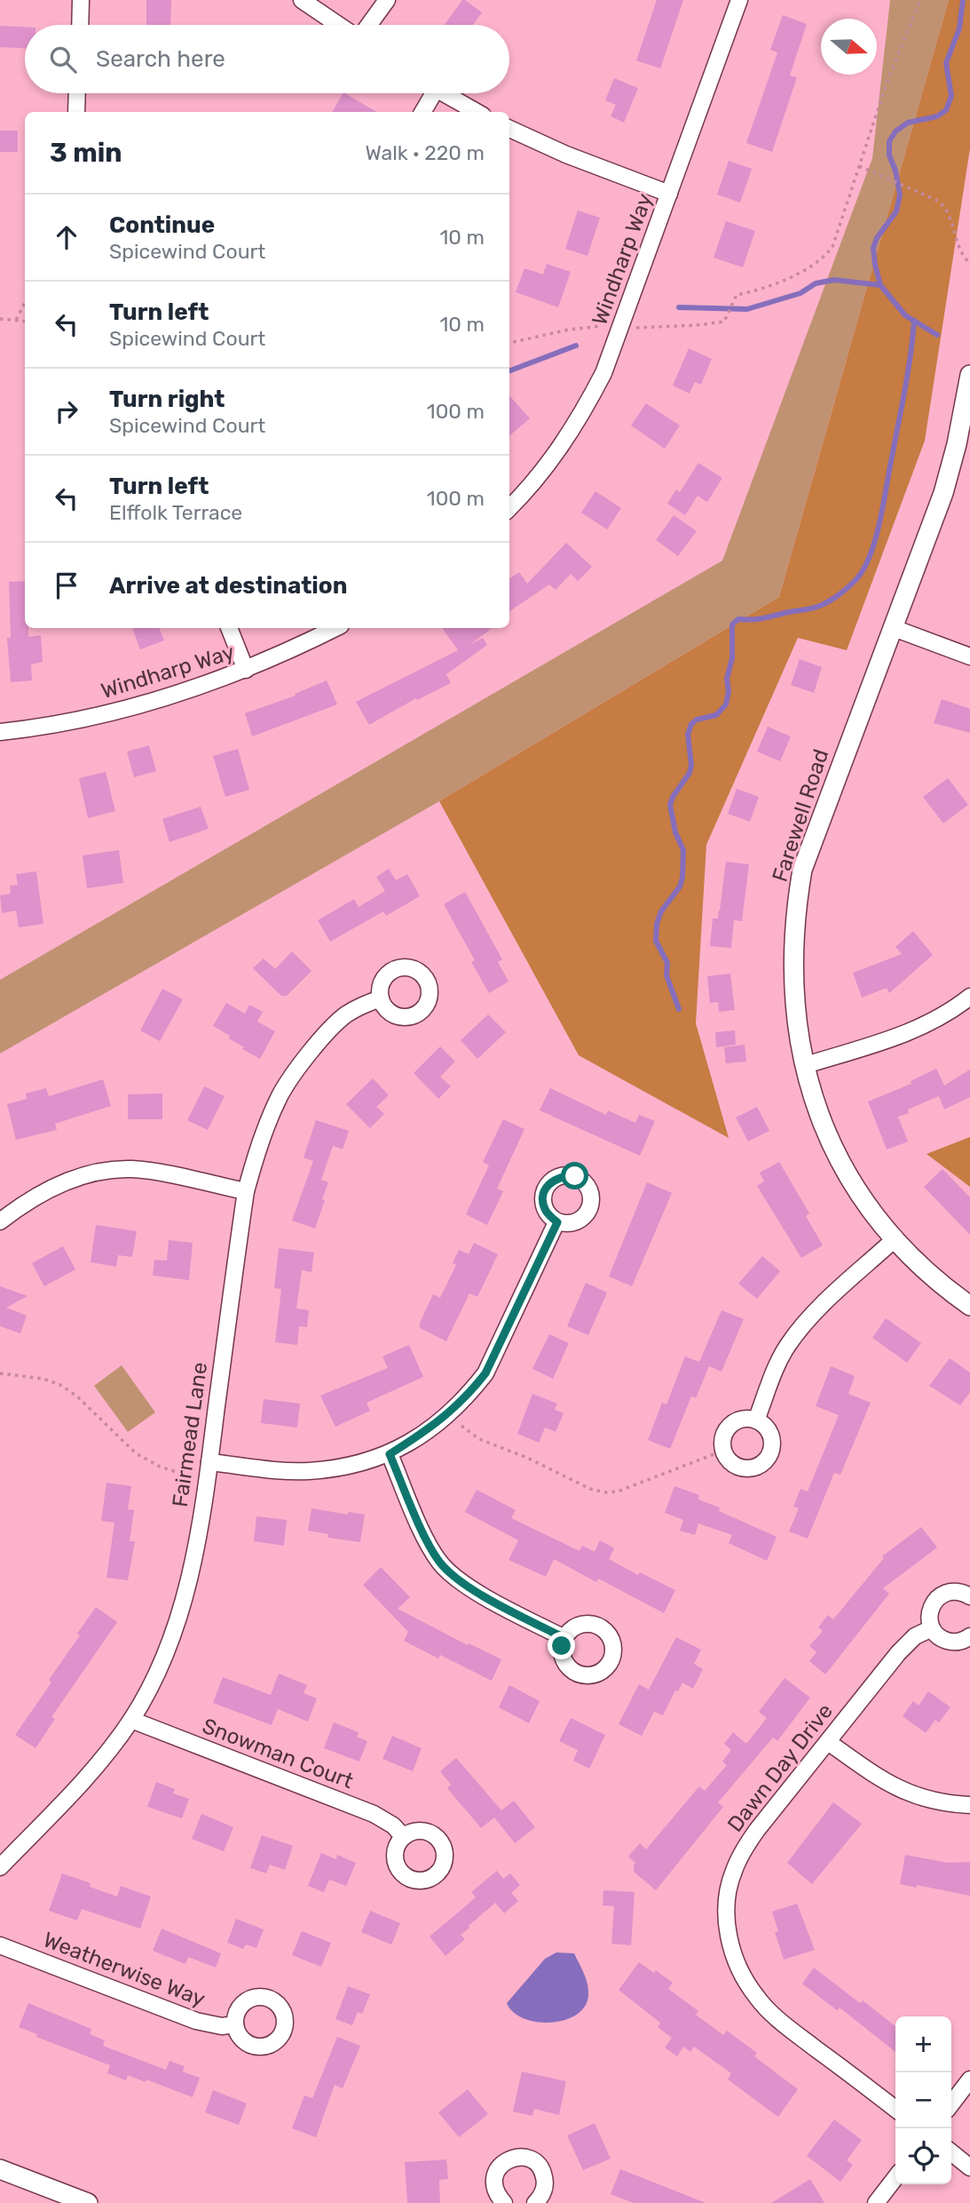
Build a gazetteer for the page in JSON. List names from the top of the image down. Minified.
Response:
{"streets":{"street":["Windharp Way","Farewell Road","Fairmead Lane","Snowman Court","Dawn Day Drive","Weatherwise Way"]},"crossings":[["Fairmead Lane","Snowman Court"]],"north":"right","page":{"search":"Search here","heading":["3 min","Walk · 220 m"],"list":[["Continue","Spicewind Court","10 m"],["Turn left","Spicewind Court","10 m"],["Turn right","Spicewind Court","100 m"],["Turn left","Elffolk Terrace","100 m"],"Arrive at destination"],"map_buttons":["+","−"]}}
